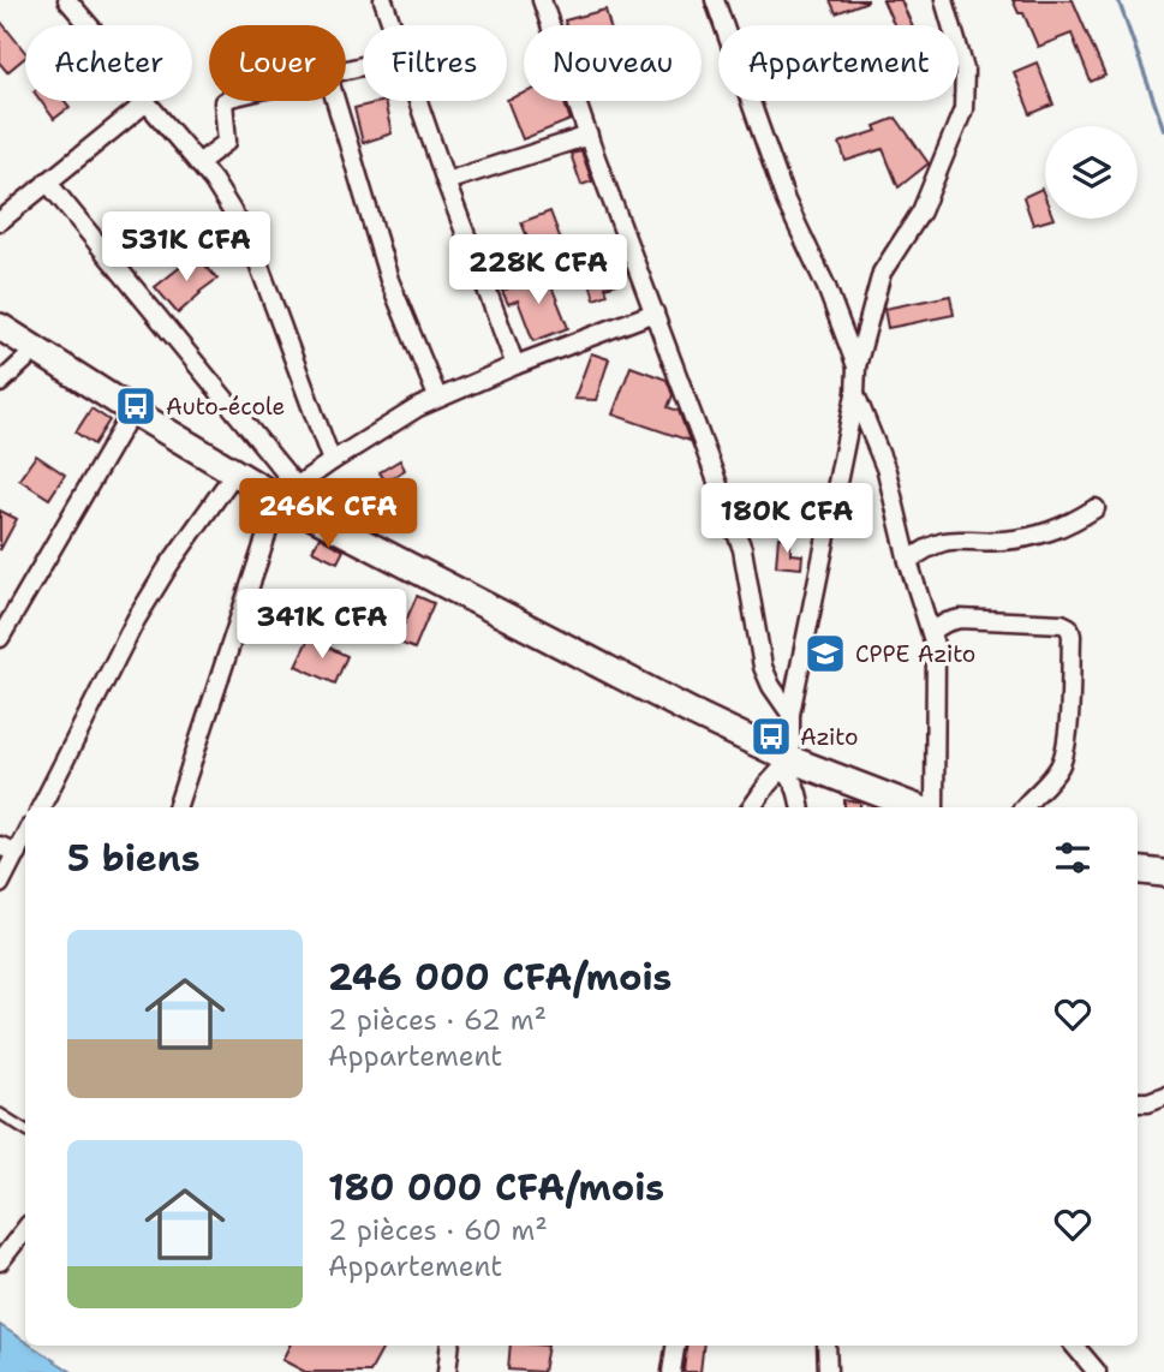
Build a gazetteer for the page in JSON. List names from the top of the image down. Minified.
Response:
{"places":{"bus stop":["Auto-école","Azito"],"school or university":["CPPE Azito"]},"page":{"chip":["Acheter","Louer","Filtres","Nouveau","Appartement"],"price":["531K CFA","228K CFA","246K CFA","180K CFA","341K CFA"],"heading":"5 biens","list":[{"name":"246 000 CFA/mois","note":"2 pièces · 62 m² · Appartement"},{"name":"180 000 CFA/mois","note":"2 pièces · 60 m² · Appartement"}]}}
